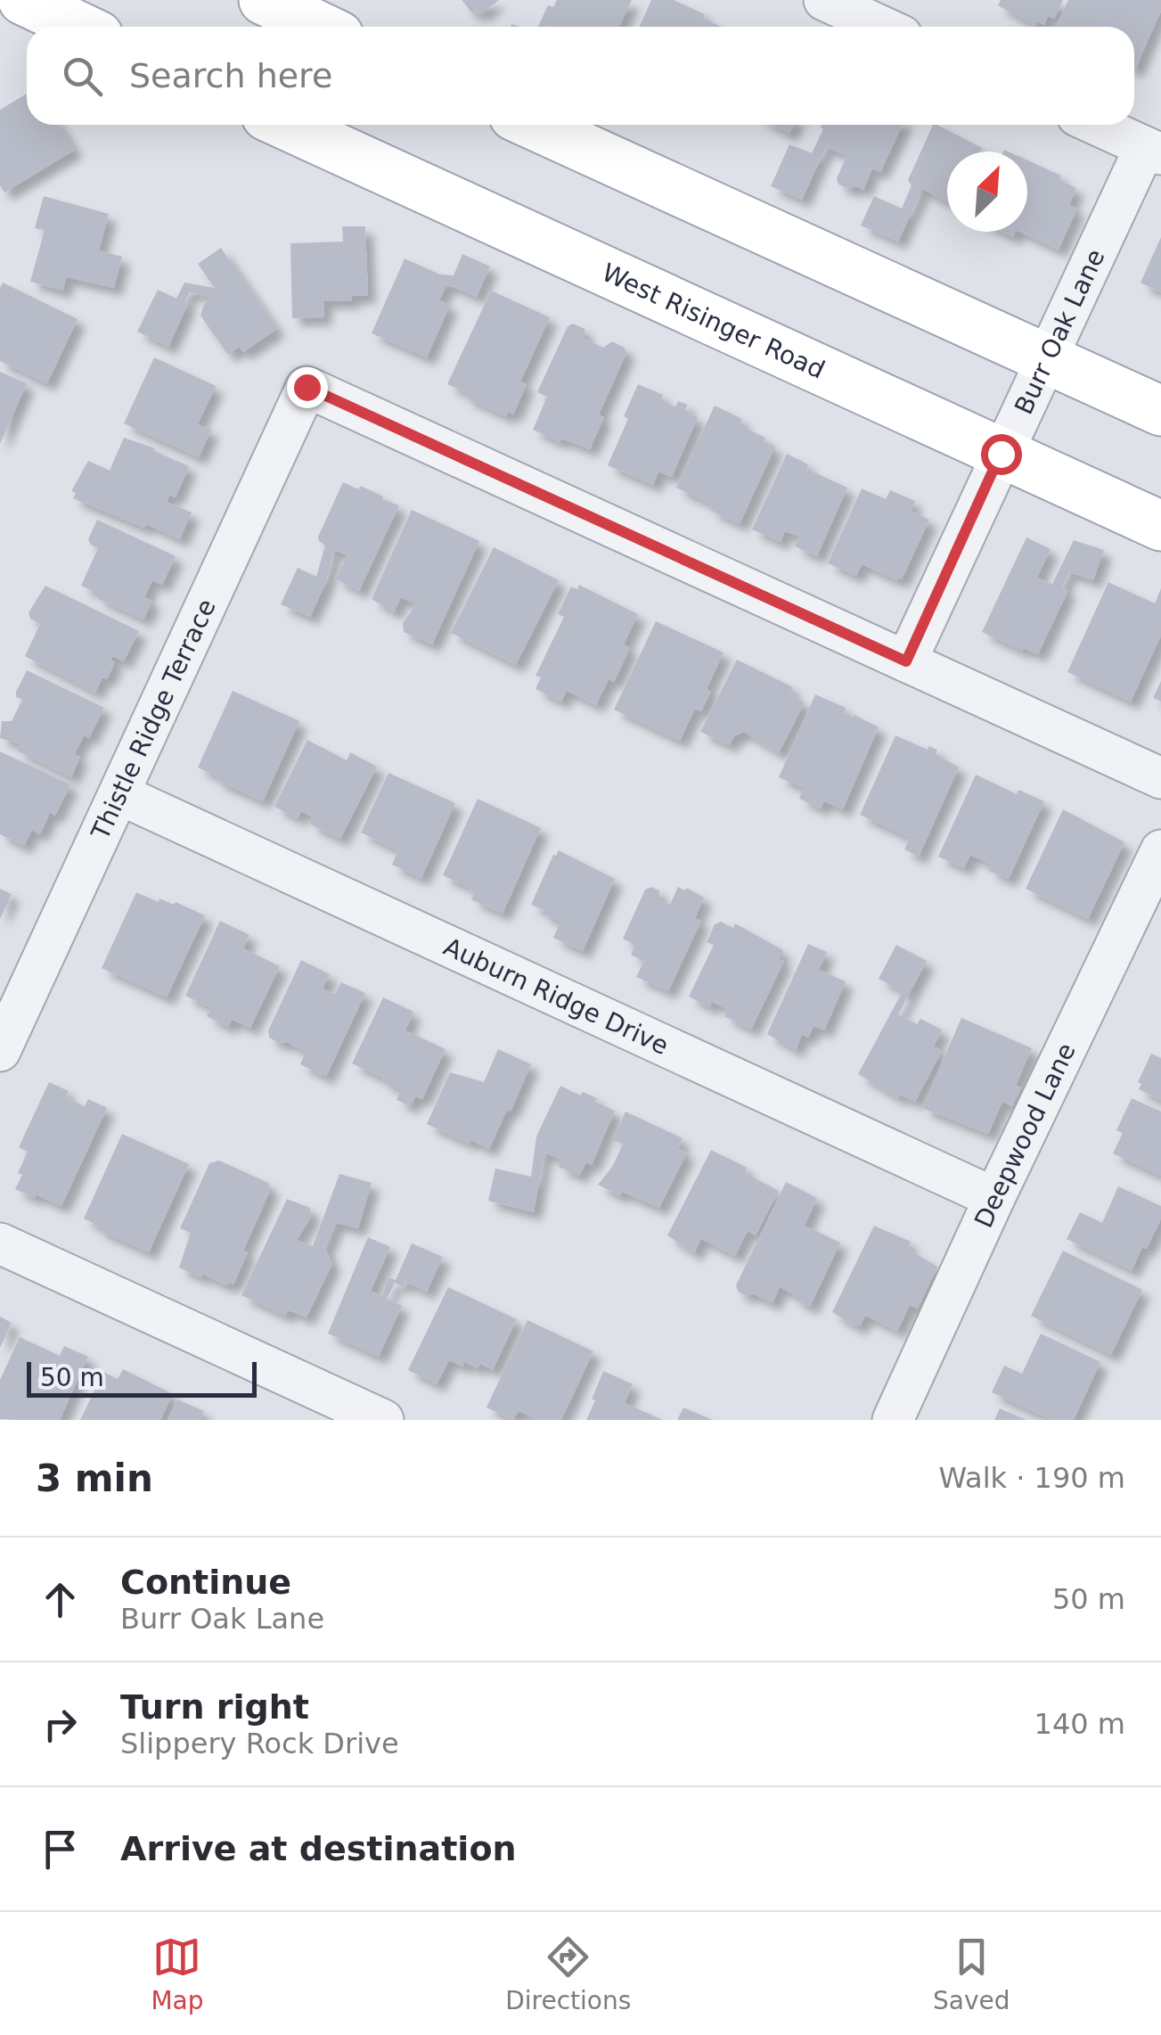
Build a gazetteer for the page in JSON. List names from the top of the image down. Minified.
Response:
{"streets":{"main road":["West Risinger Road"],"street":["Burr Oak Lane","Thistle Ridge Terrace","Auburn Ridge Drive","Deepwood Lane"]},"crossings":[["West Risinger Road","Burr Oak Lane"],["Burr Oak Lane","Thistle Ridge Terrace"],["Thistle Ridge Terrace","Auburn Ridge Drive"],["Auburn Ridge Drive","Deepwood Lane"]],"scale_bar":"50 m","north":"top right","page":{"search":"Search here","scale":"50 m","heading":["3 min","Walk · 190 m"],"list":[["Continue","Burr Oak Lane","50 m"],["Turn right","Slippery Rock Drive","140 m"],"Arrive at destination"],"nav":["Map","Directions","Saved"]}}
